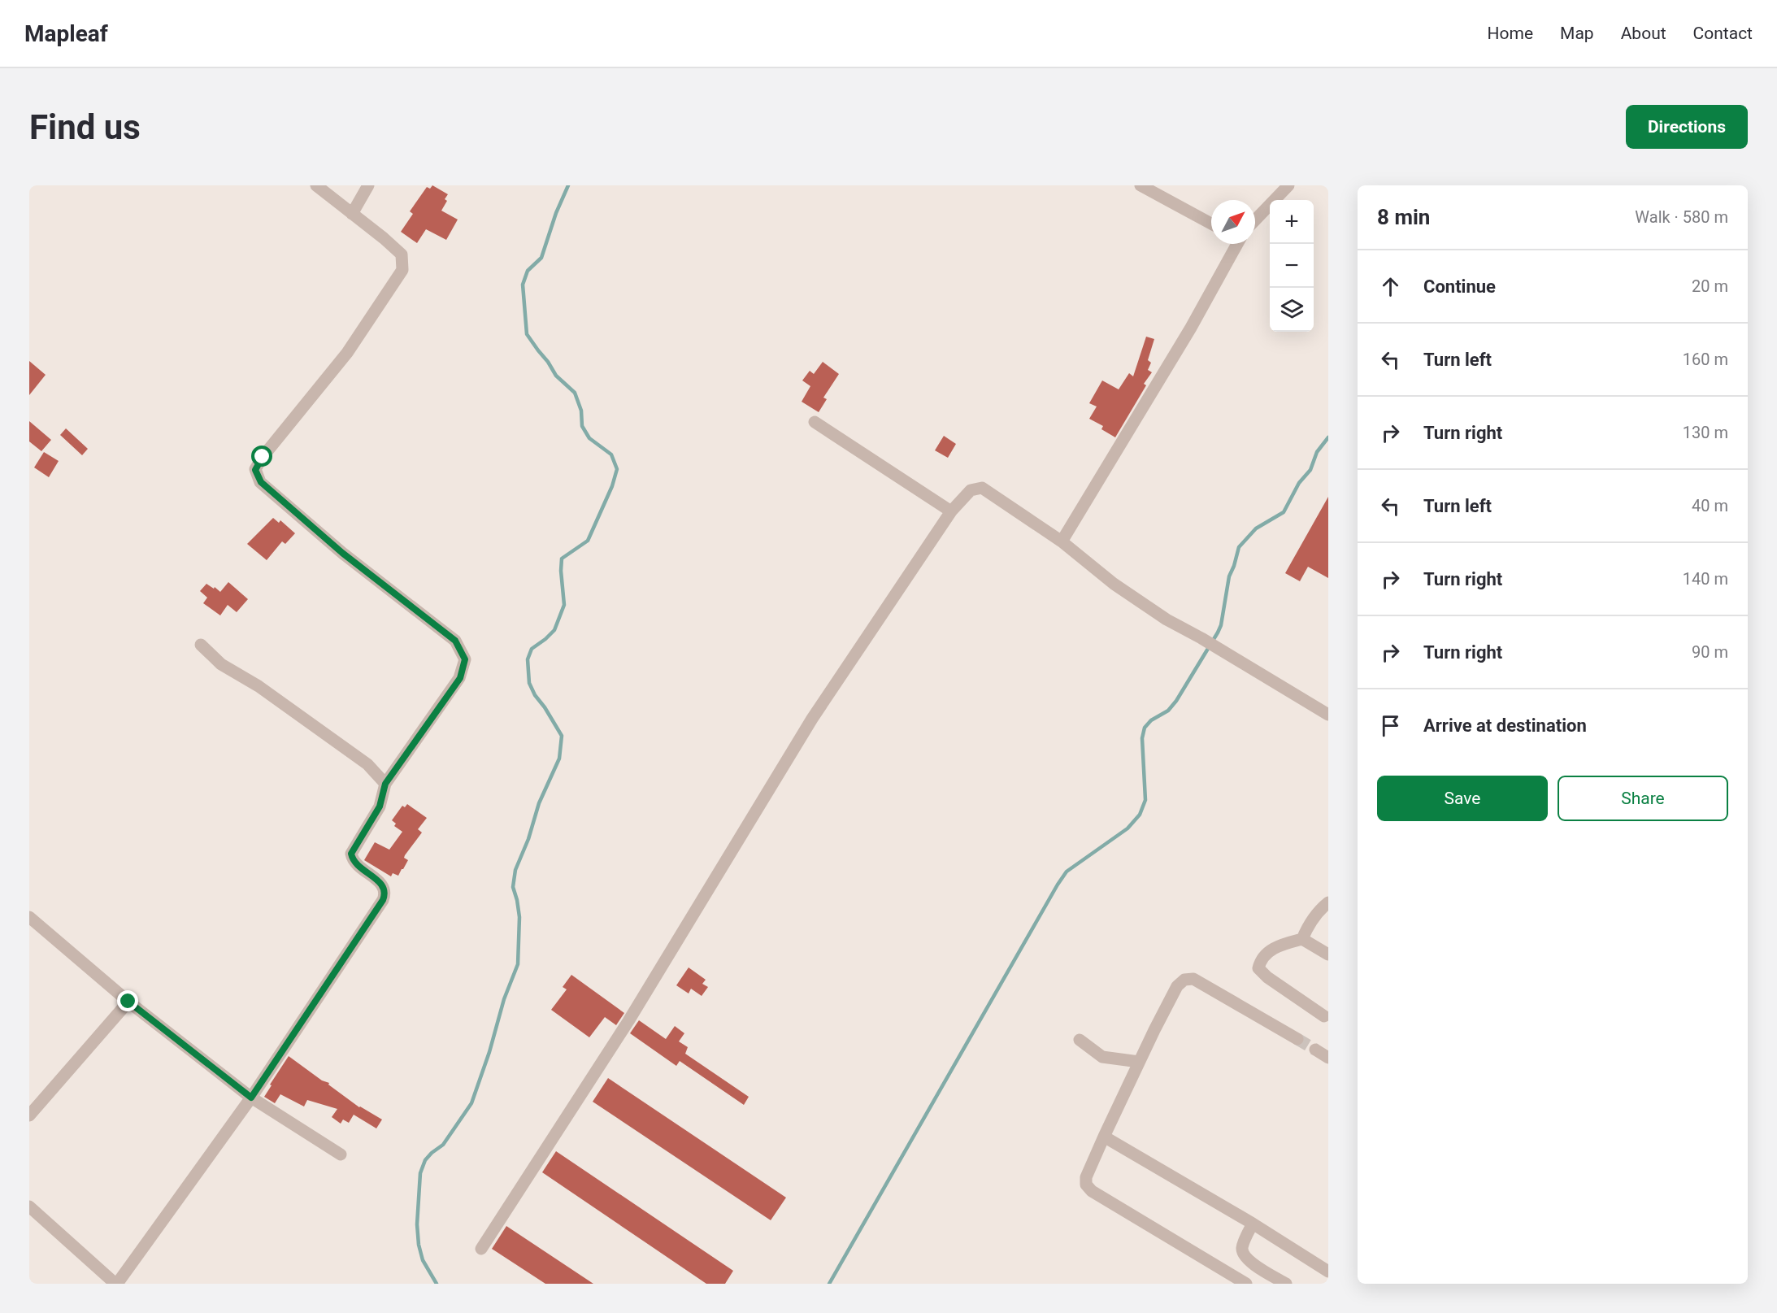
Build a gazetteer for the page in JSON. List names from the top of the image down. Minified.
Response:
{"north":"top right","page":{"header":"Mapleaf","nav":["Home","Map","About","Contact"],"buttons":["Directions",["Save","Share"]],"title":"Find us","heading":["8 min","Walk · 580 m"],"map_buttons":["+","−"],"list":[["Continue","20 m"],["Turn left","160 m"],["Turn right","130 m"],["Turn left","40 m"],["Turn right","140 m"],["Turn right","90 m"],"Arrive at destination"]}}
